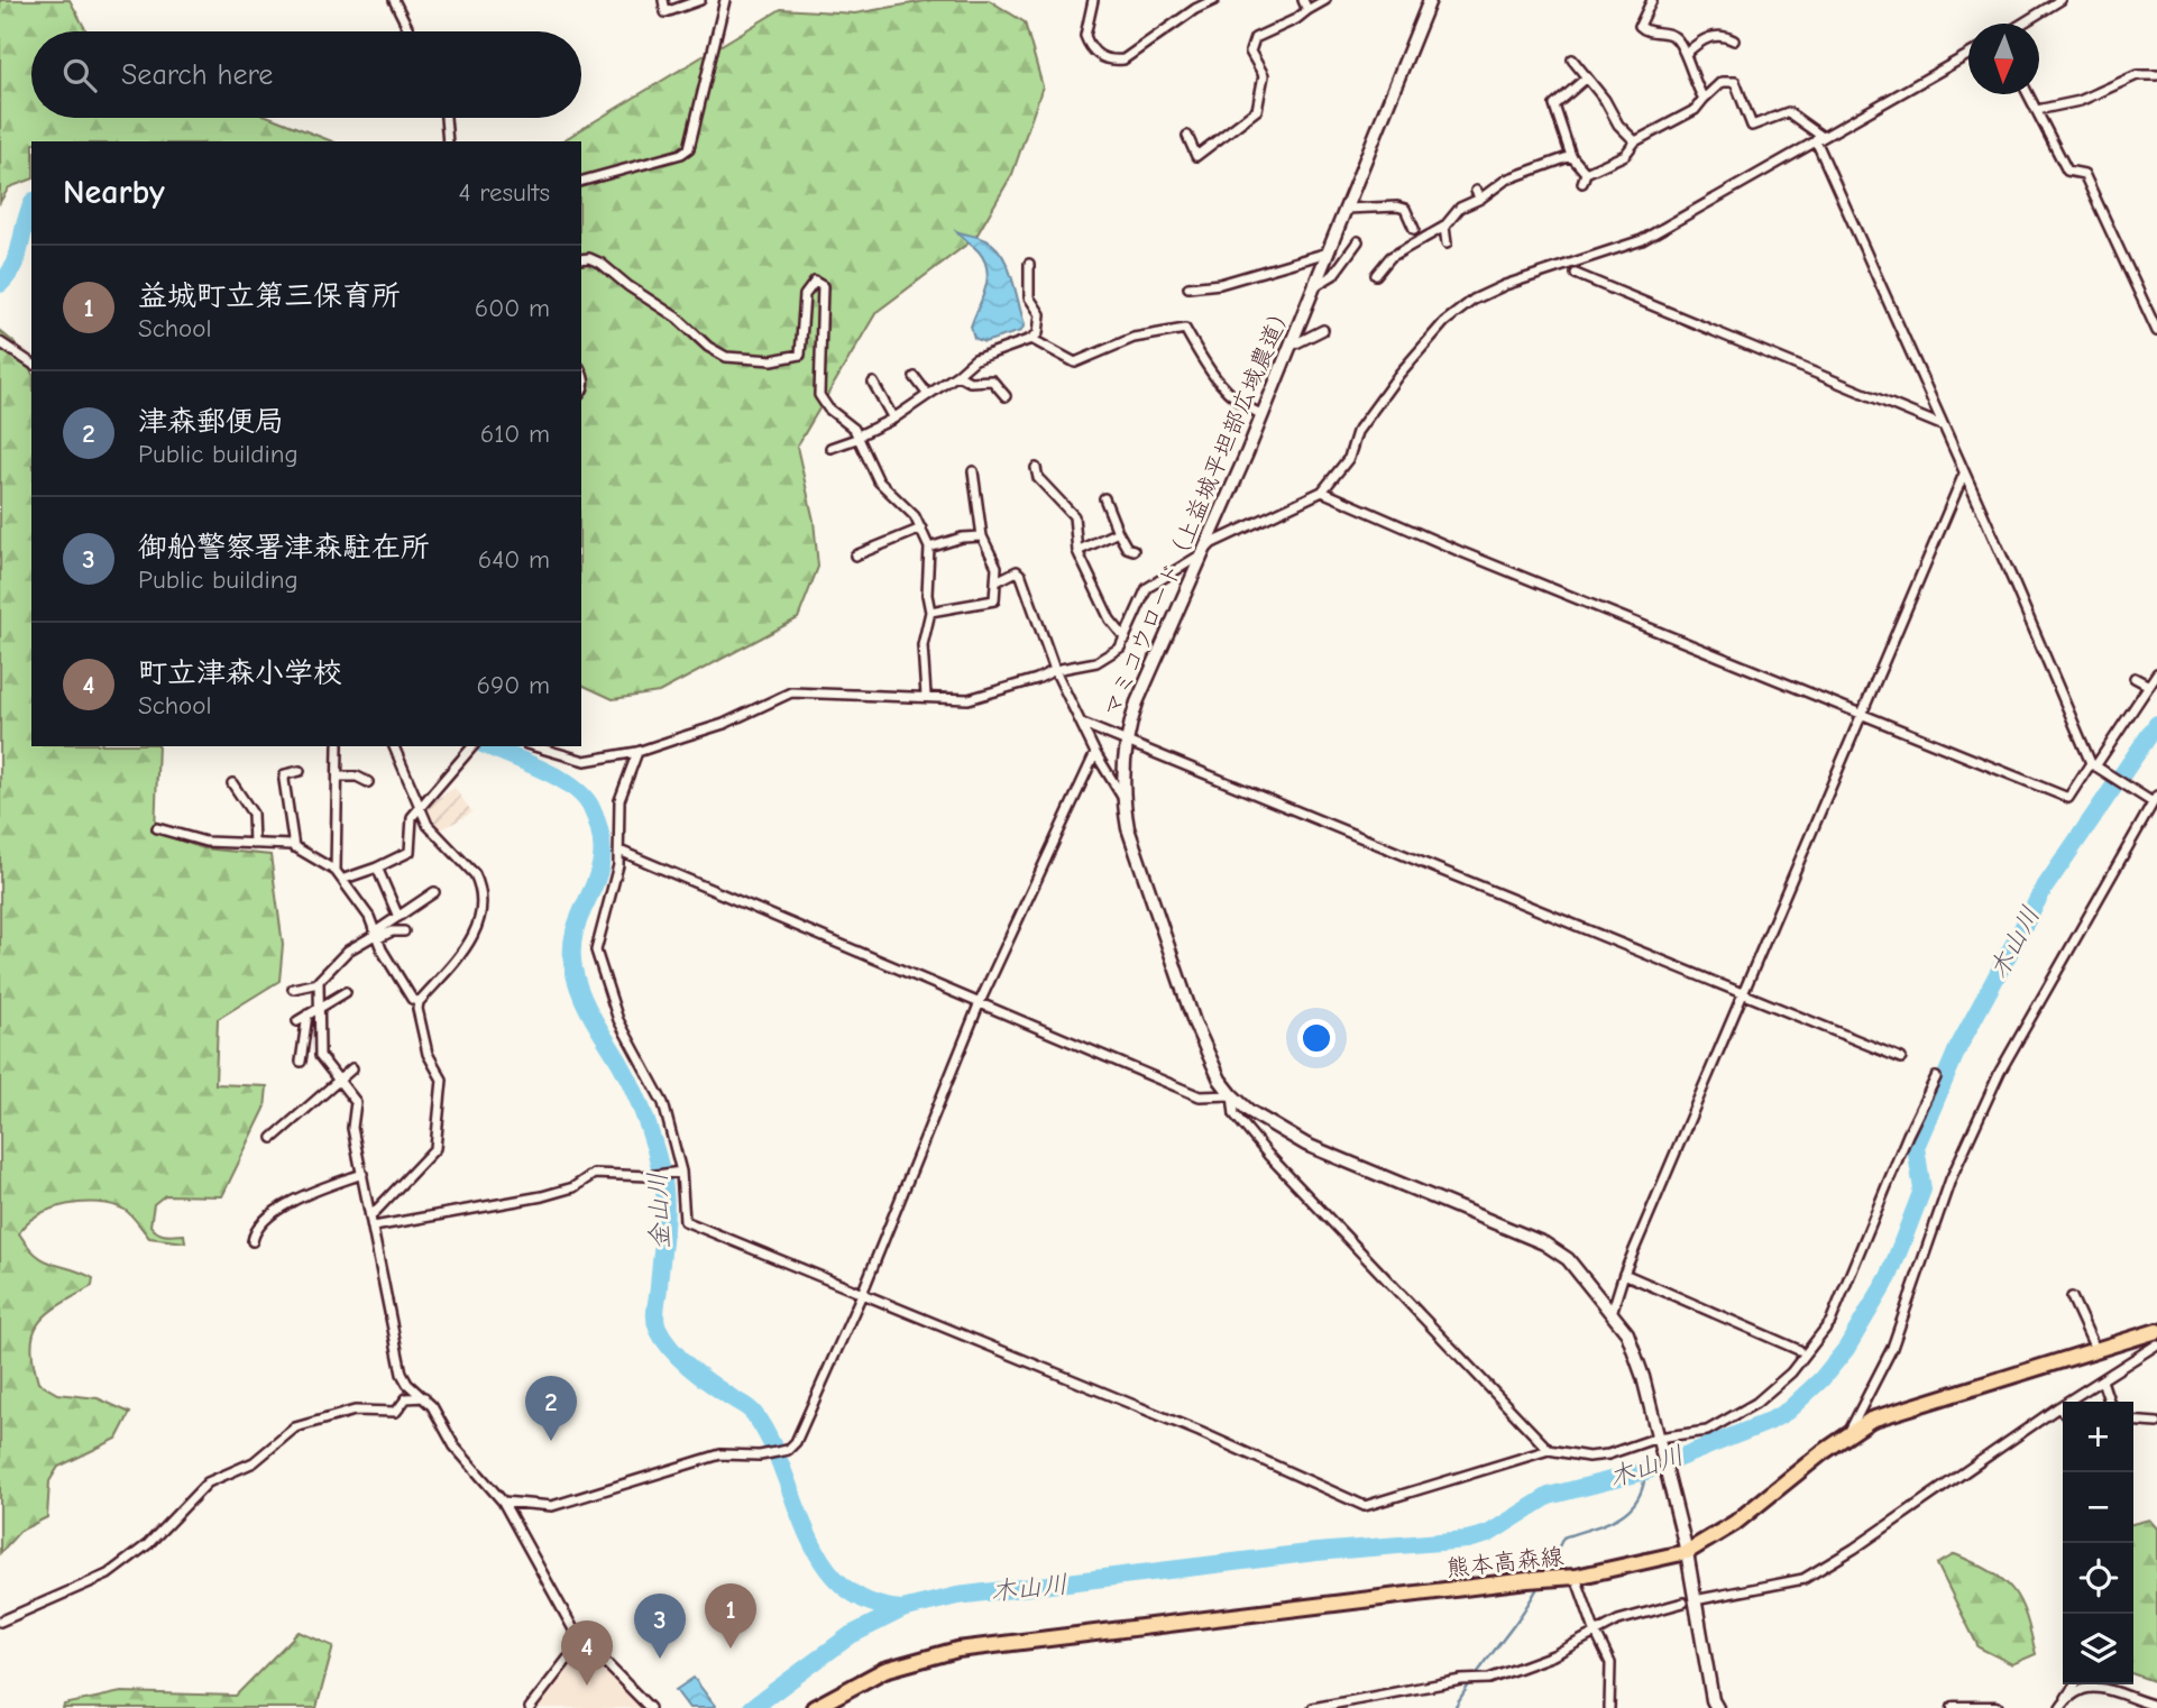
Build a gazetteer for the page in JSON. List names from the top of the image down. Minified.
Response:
{"streets":{"main road":["熊本高森線"],"street":["マミコウロード（上益城平坦部広域農道）"]},"crossings":[["マミコウロード（上益城平坦部広域農道）","熊本高森線"]],"water":["木山川","金山川"],"north":"bottom","page":{"search":"Search here","heading":["Nearby","4 results"],"list":[{"mark":"1","name":"益城町立第三保育所","note":"School","value":"600 m"},{"mark":"2","name":"津森郵便局","note":"Public building","value":"610 m"},{"mark":"3","name":"御船警察署津森駐在所","note":"Public building","value":"640 m"},{"mark":"4","name":"町立津森小学校","note":"School","value":"690 m"}],"pins":["2","1","3","4"],"map_buttons":["+","−"]}}
